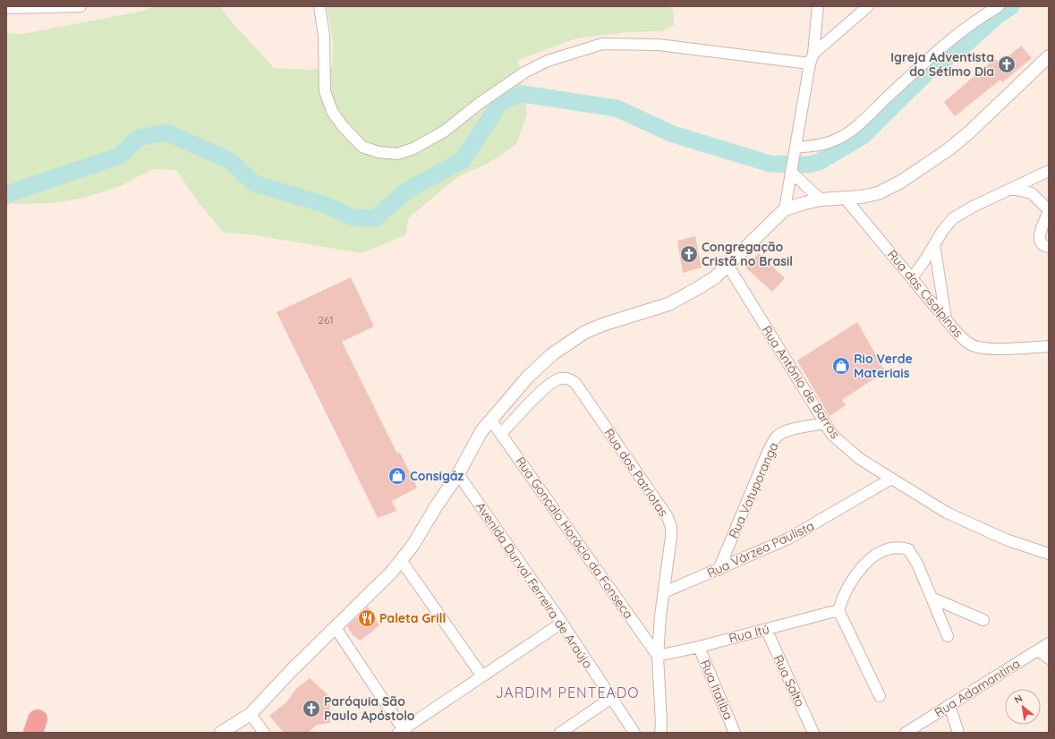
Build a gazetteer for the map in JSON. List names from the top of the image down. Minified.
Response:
{"streets":{"street":["Rua das Cisalpinas","Rua Antônio de Barros","Rua dos Patriotas","Rua Votuporanga","Rua Gonçalo Horácio da Fonseca","Rua Várzea Paulista","Avenida Durval Ferreira de Araújo","Rua Itú","Rua Salto","Rua Adamantina","Rua Itatiba"]},"crossings":[["Rua Antônio de Barros","Rua Votuporanga"],["Rua Antônio de Barros","Rua Várzea Paulista"],["Rua dos Patriotas","Rua Gonçalo Horácio da Fonseca"],["Rua dos Patriotas","Rua Várzea Paulista"],["Rua dos Patriotas","Rua Itú"],["Rua Votuporanga","Rua Várzea Paulista"],["Rua Gonçalo Horácio da Fonseca","Rua Itú"],["Rua Itú","Rua Salto"],["Rua Itú","Rua Itatiba"]],"districts":["JARDIM PENTEADO"],"places":{"church":["Igreja Adventista do Sétimo Dia","Congregação Cristã no Brasil","Paróquia São Paulo Apóstolo"],"shop":["Rio Verde Materiais","Consigáz"],"restaurant":["Paleta Grill"]},"house_numbers":["261"],"north":"top left"}
